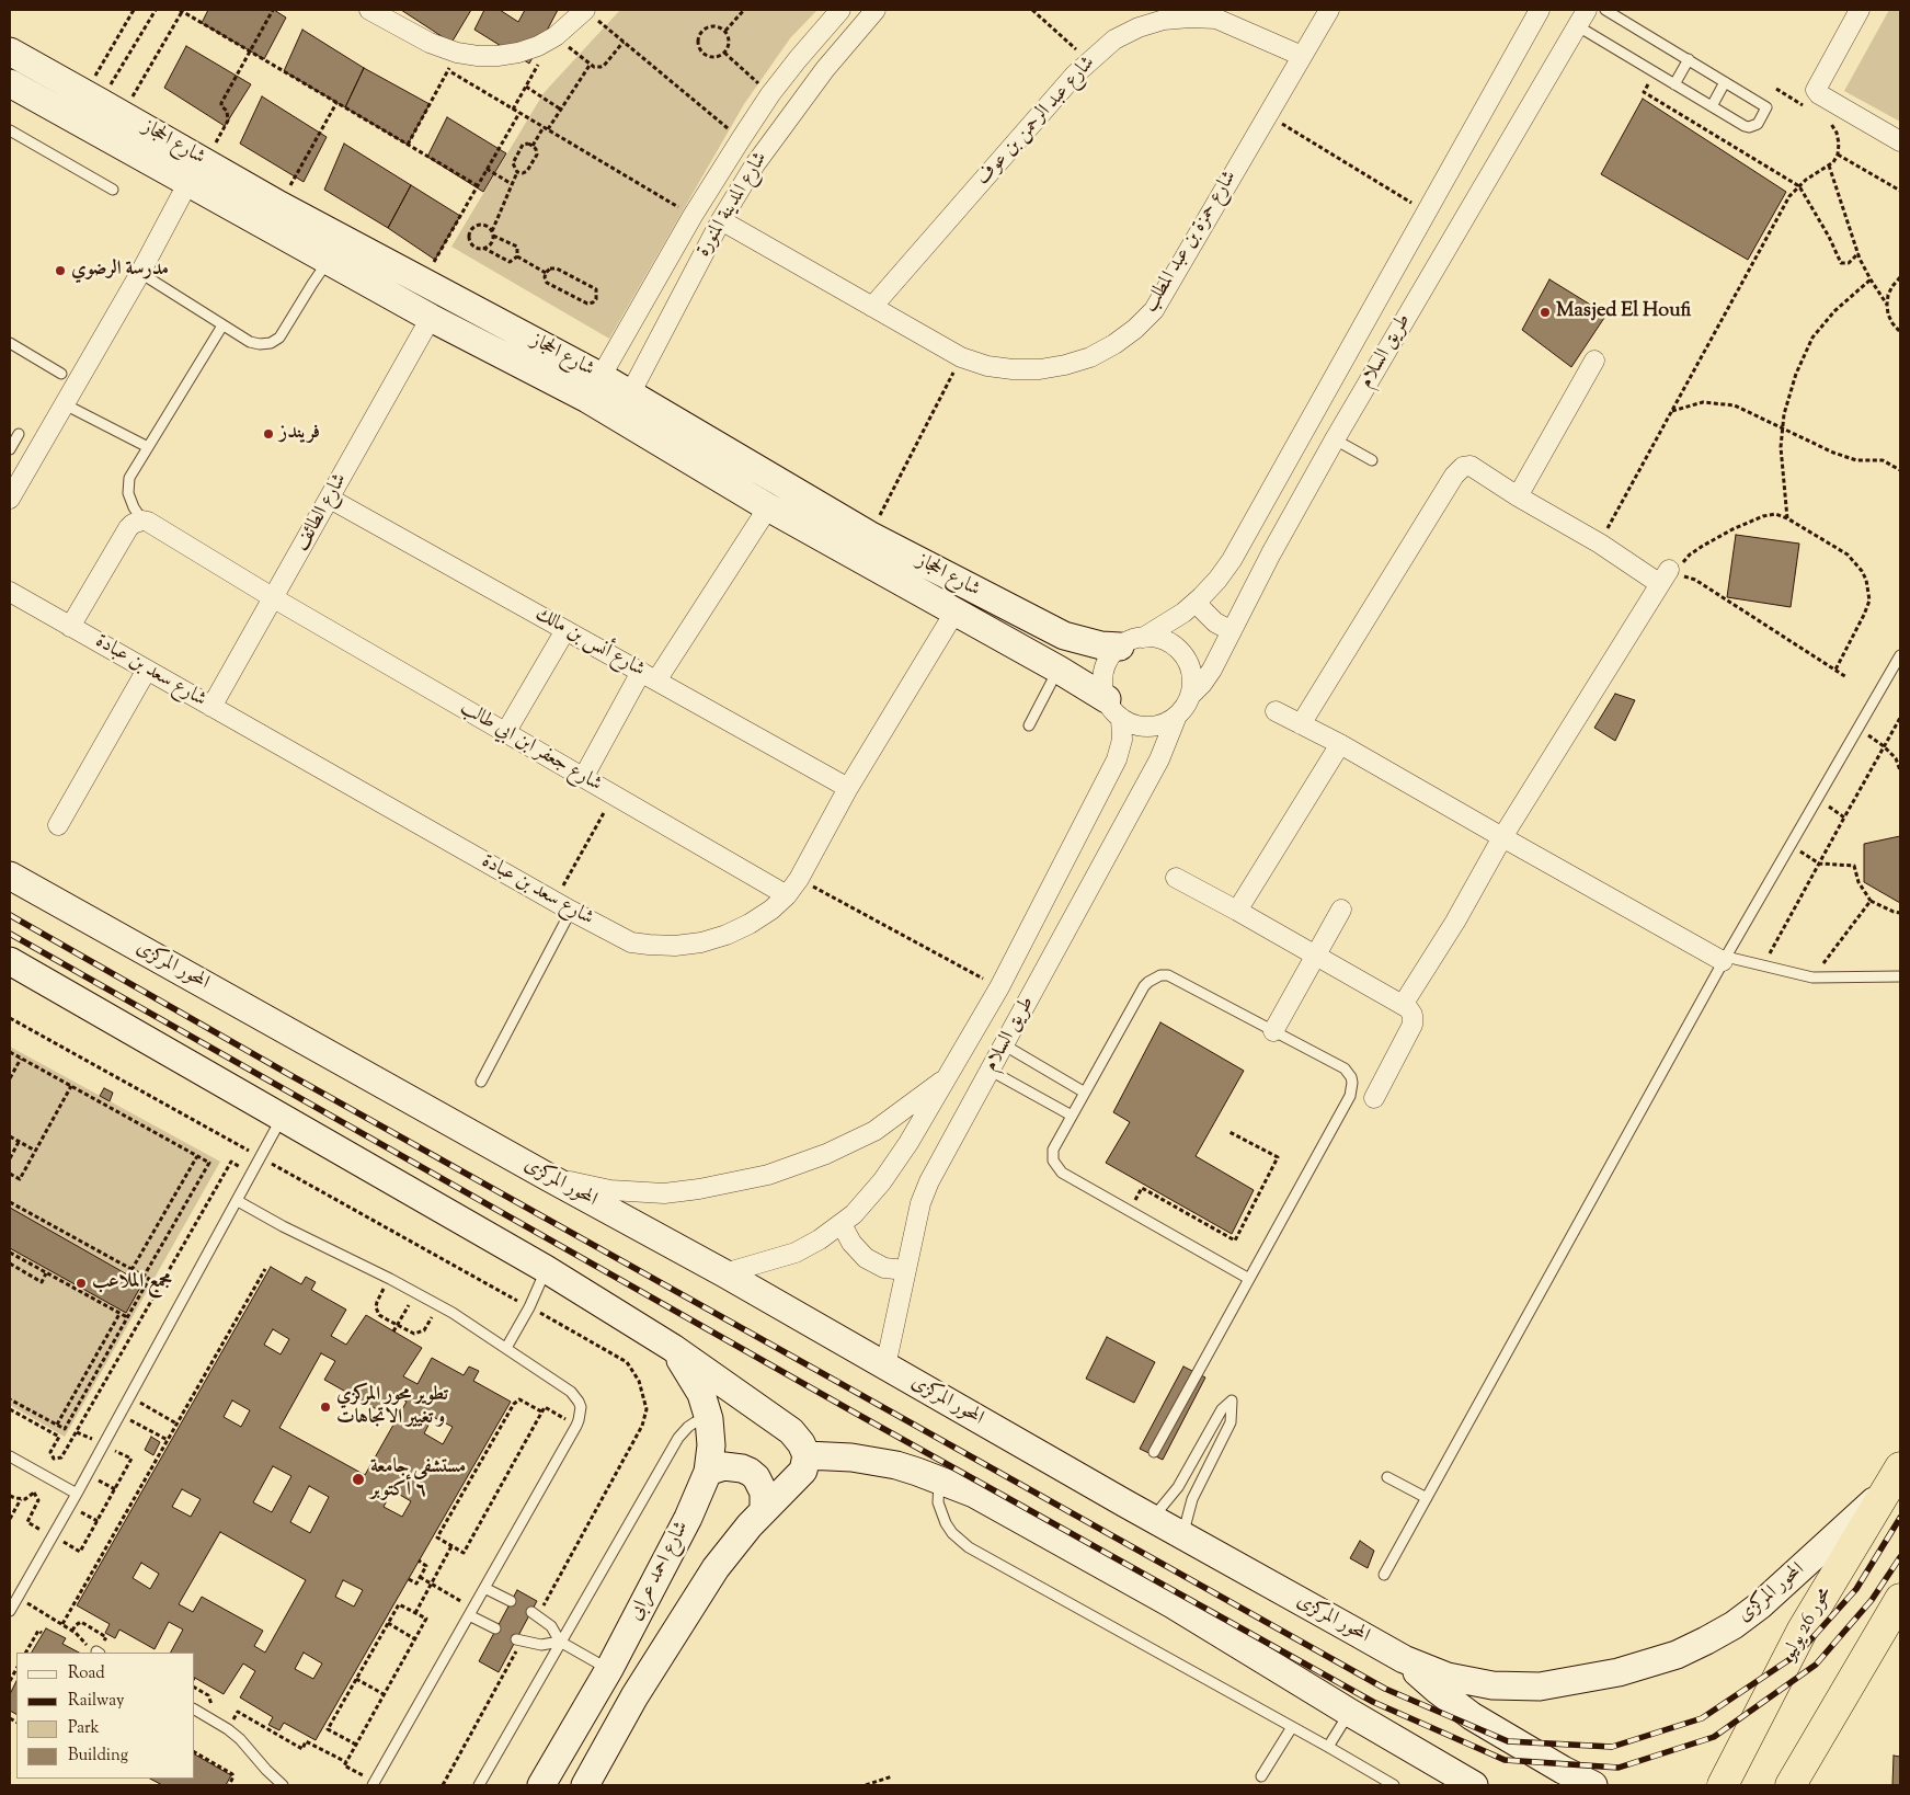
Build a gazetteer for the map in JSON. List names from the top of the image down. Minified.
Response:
{"streets":{"highway":["محور 26 يوليو"],"main road":["شارع الحجاز","المحور المركزى","شارع احمد عرابى"],"street":["شارع عبد الرحمن بن عوف","شارع المدينة المنورة","شارع حمزة بن عبد المطلب","طريق السلام","شارع الطائف","شارع أنس بن مالك","شارع سعد بن عبادة","شارع جعفر ابن ابي طالب"]},"crossings":[["شارع عبد الرحمن بن عوف","شارع حمزة بن عبد المطلب"],["شارع الحجاز","شارع المدينة المنورة"],["شارع الحجاز","طريق السلام"],["شارع الحجاز","شارع الطائف"],["شارع الحجاز","شارع سعد بن عبادة"],["شارع المدينة المنورة","شارع حمزة بن عبد المطلب"],["طريق السلام","المحور المركزى"],["شارع الطائف","شارع أنس بن مالك"],["شارع الطائف","شارع سعد بن عبادة"],["شارع الطائف","شارع جعفر ابن ابي طالب"],["شارع أنس بن مالك","شارع سعد بن عبادة"],["شارع سعد بن عبادة","شارع جعفر ابن ابي طالب"],["المحور المركزى","محور 26 يوليو"]],"places":["مدرسة الرضوي","Masjed El Houfi","فريندز","مجمع الملاعب","تطوير محور المركزي و تغيير الاتجاهات","مستشفى جامعة ٦ أكتوبر"],"legend":["Road","Railway","Park","Building"]}
